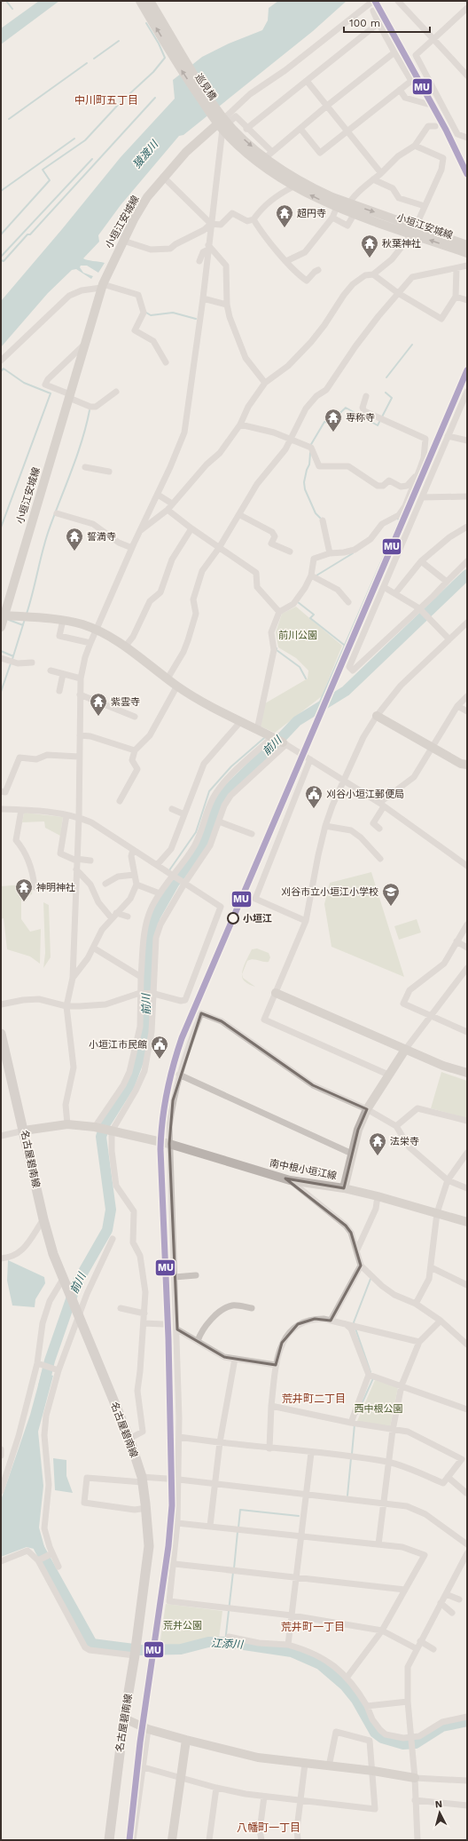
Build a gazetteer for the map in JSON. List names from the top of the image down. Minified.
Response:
{"streets":{"main road":["巡見橋","小垣江安城線","名古屋碧南線","南中根小垣江線"]},"crossings":[["巡見橋","小垣江安城線"],["名古屋碧南線","南中根小垣江線"]],"districts":["中川町五丁目","荒井町二丁目","荒井町一丁目","八幡町一丁目"],"water":["猿渡川","前川","江添川"],"parks":["前川公園","西中根公園","荒井公園"],"places":{"temple":["超円寺","秋葉神社","専称寺","誓満寺","紫雲寺","神明神社","法栄寺"],"public building":["刈谷小垣江郵便局","小垣江市民館"],"school or university":["刈谷市立小垣江小学校"],"other":["小垣江"]},"lines":["transit line MU"],"scale_bar":"100 m","north":"top"}
